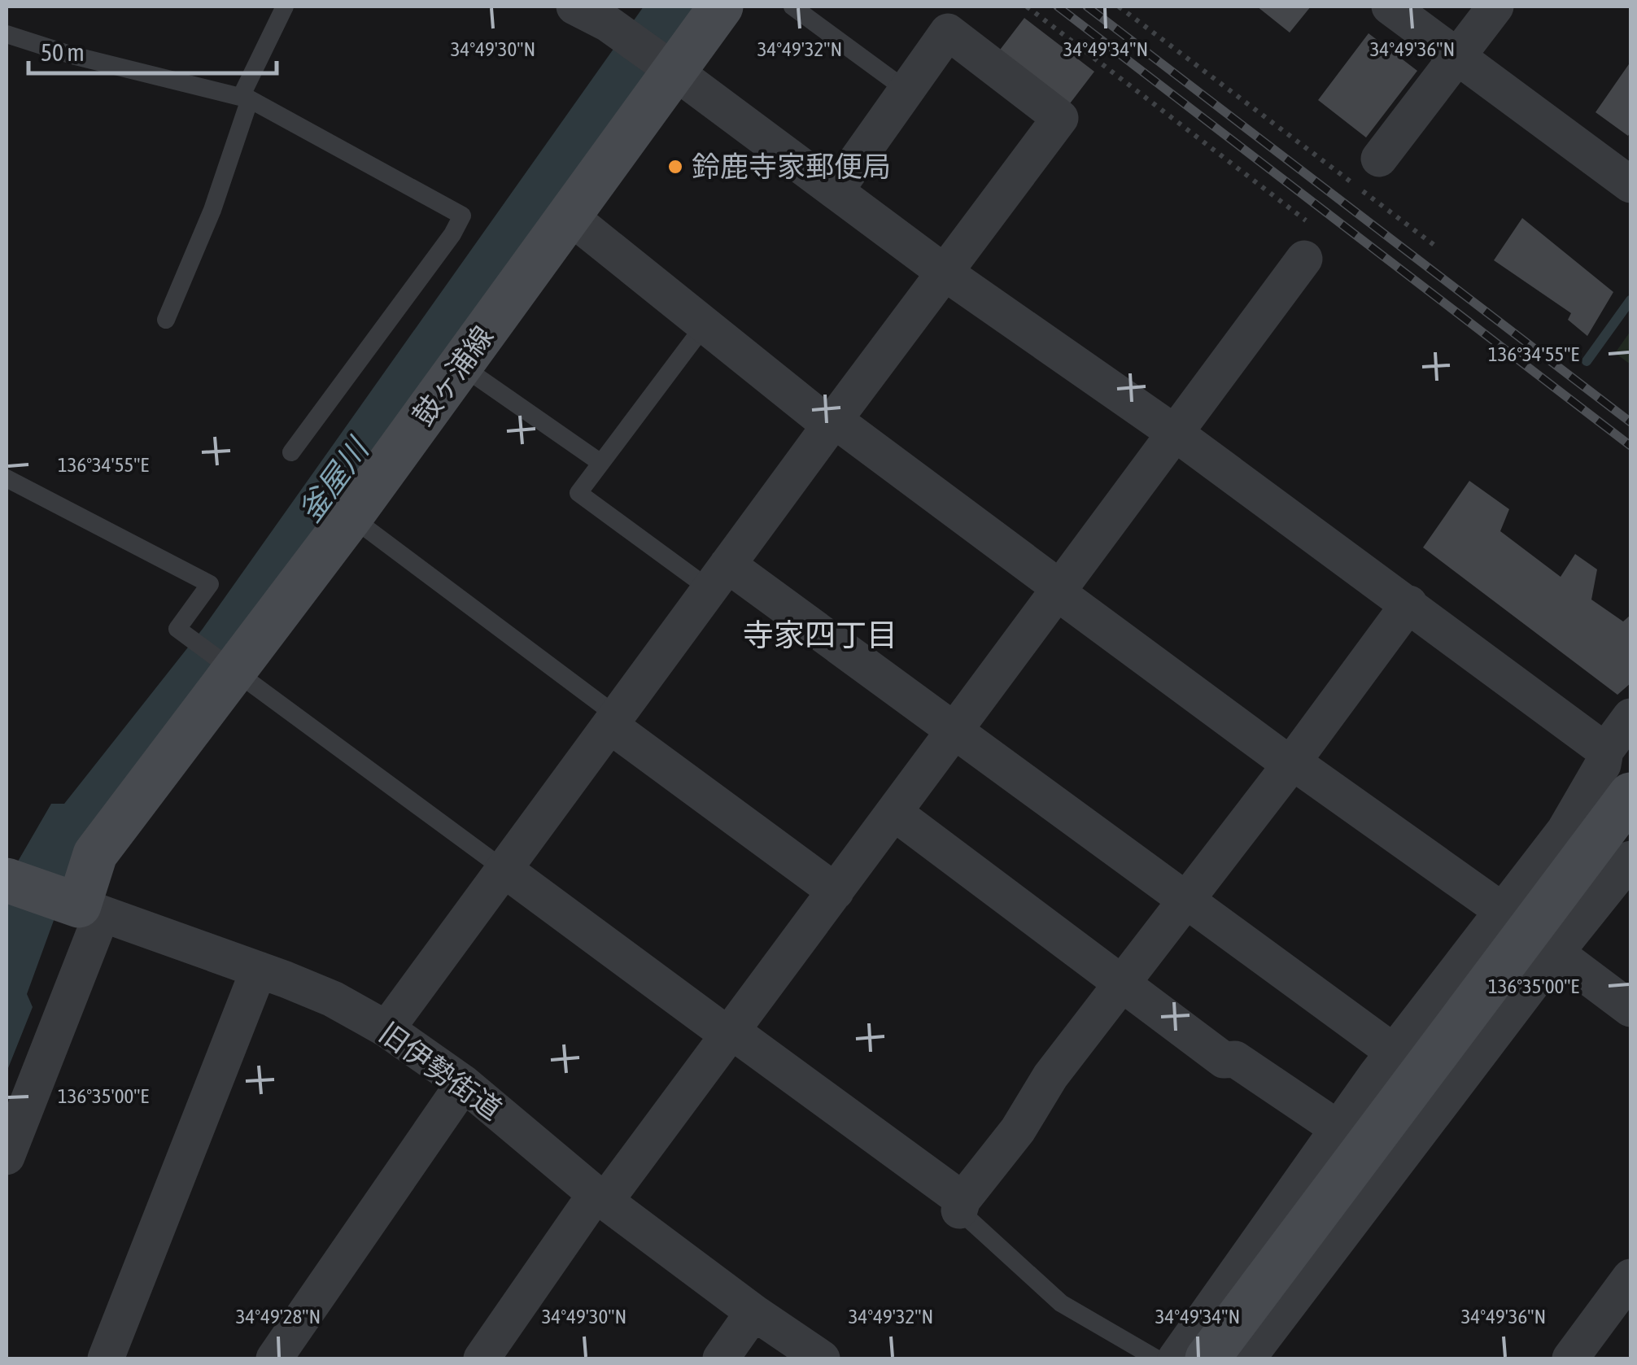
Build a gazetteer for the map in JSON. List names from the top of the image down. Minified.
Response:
{"streets":{"main road":["鼓ヶ浦線","旧伊勢街道"]},"crossings":[["鼓ヶ浦線","旧伊勢街道"]],"districts":["寺家四丁目"],"water":["釜屋川"],"places":["鈴鹿寺家郵便局"],"scale_bar":"50 m","coordinates":["34°49'30\"N","34°49'32\"N","34°49'34\"N","34°49'36\"N","136°34'55\"E","136°35'00\"E","34°49'28\"N"]}
